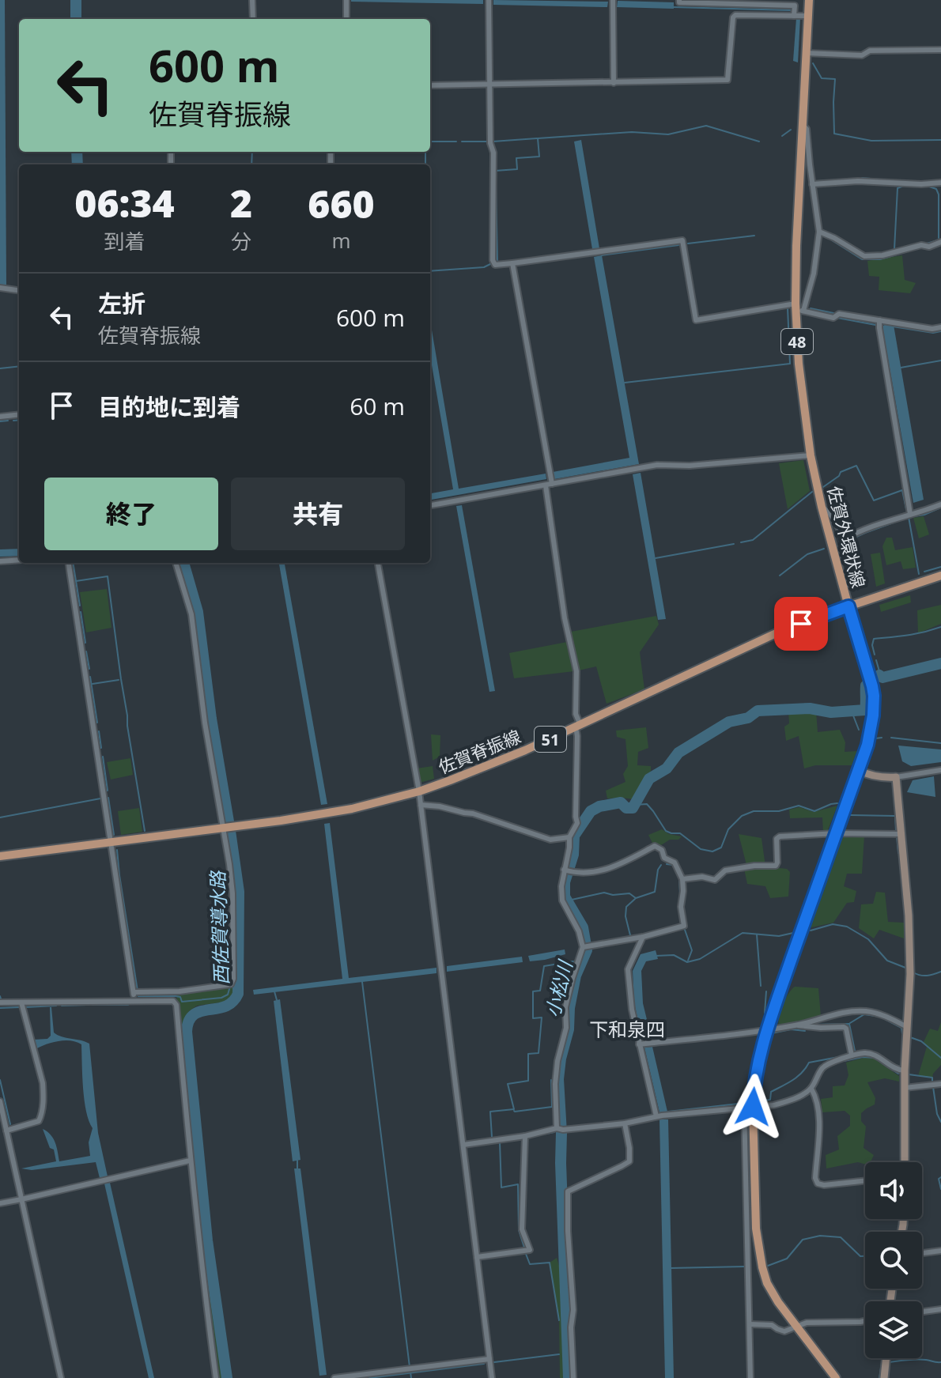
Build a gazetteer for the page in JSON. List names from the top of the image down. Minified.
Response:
{"streets":{"main road":["48","佐賀外環状線","51","佐賀脊振線"]},"crossings":[["佐賀外環状線","佐賀脊振線"]],"districts":["下和泉四"],"water":["西佐賀導水路","小松川"],"page":{"turn":["600 m","佐賀脊振線"],"eta":["06:34","到着","2","分","660","m"],"list":[{"name":"左折","note":"佐賀脊振線","value":"600 m"},{"name":"目的地に到着","value":"60 m"}],"buttons":["終了","共有"]}}
